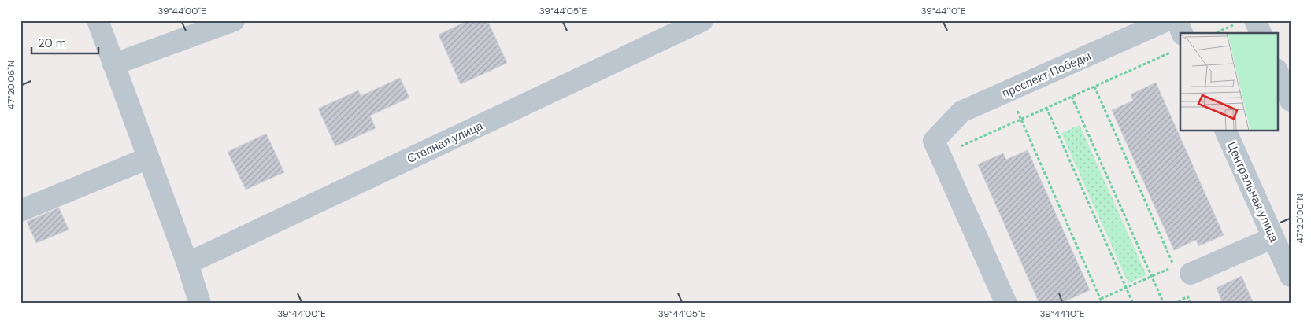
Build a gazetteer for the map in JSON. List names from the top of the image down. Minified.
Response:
{"streets":{"street":["проспект Победы","Степная улица","Центральная улица"]},"scale_bar":"20 m","coordinates":["39°44'00\"E","39°44'05\"E","39°44'10\"E","47°20'06\"N","47°20'00\"N"]}
